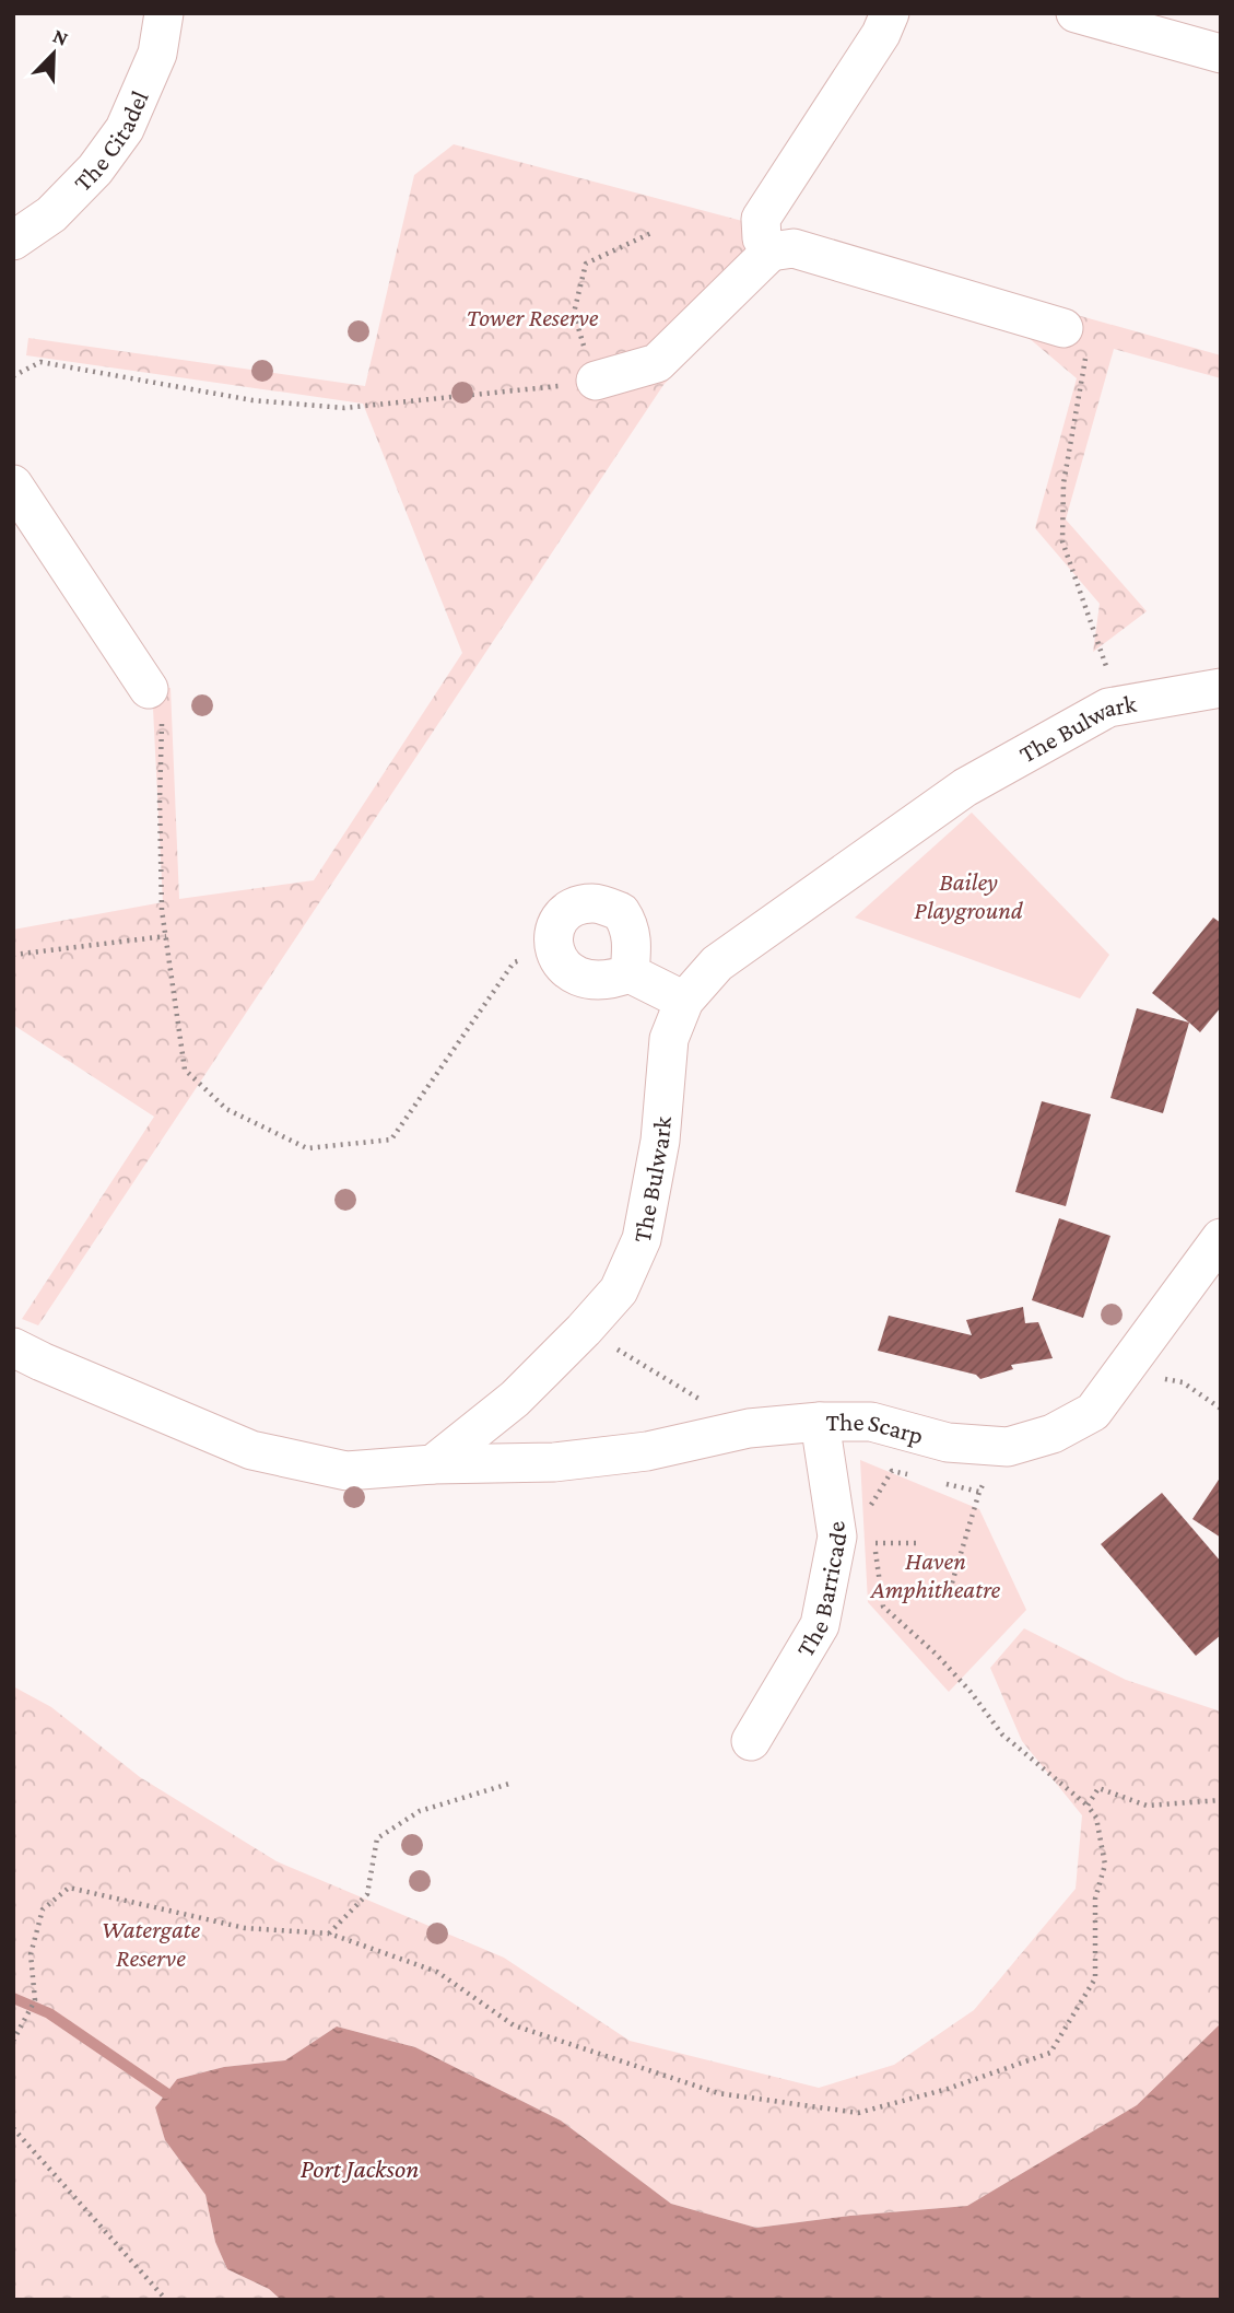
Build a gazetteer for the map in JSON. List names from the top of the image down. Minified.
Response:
{"streets":{"street":["The Citadel","The Bulwark","The Scarp","The Barricade"]},"crossings":[["The Bulwark","The Scarp"],["The Scarp","The Barricade"]],"water":["Port Jackson"],"parks":["Tower Reserve","Bailey Playground","Haven Amphitheatre","Watergate Reserve"],"north":"top right"}
